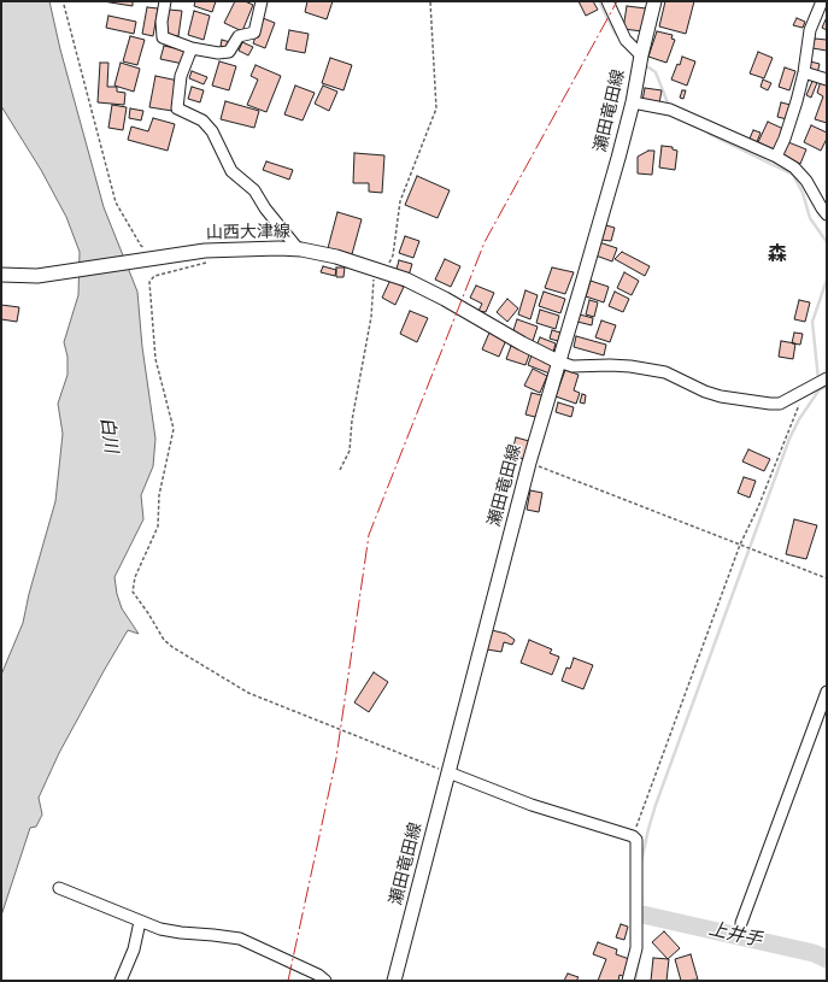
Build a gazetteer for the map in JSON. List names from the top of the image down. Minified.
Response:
{"streets":{"main road":["瀬田竜田線","山西大津線"]},"crossings":[["瀬田竜田線","山西大津線"]],"districts":["森"],"water":["白川","上井手"]}
